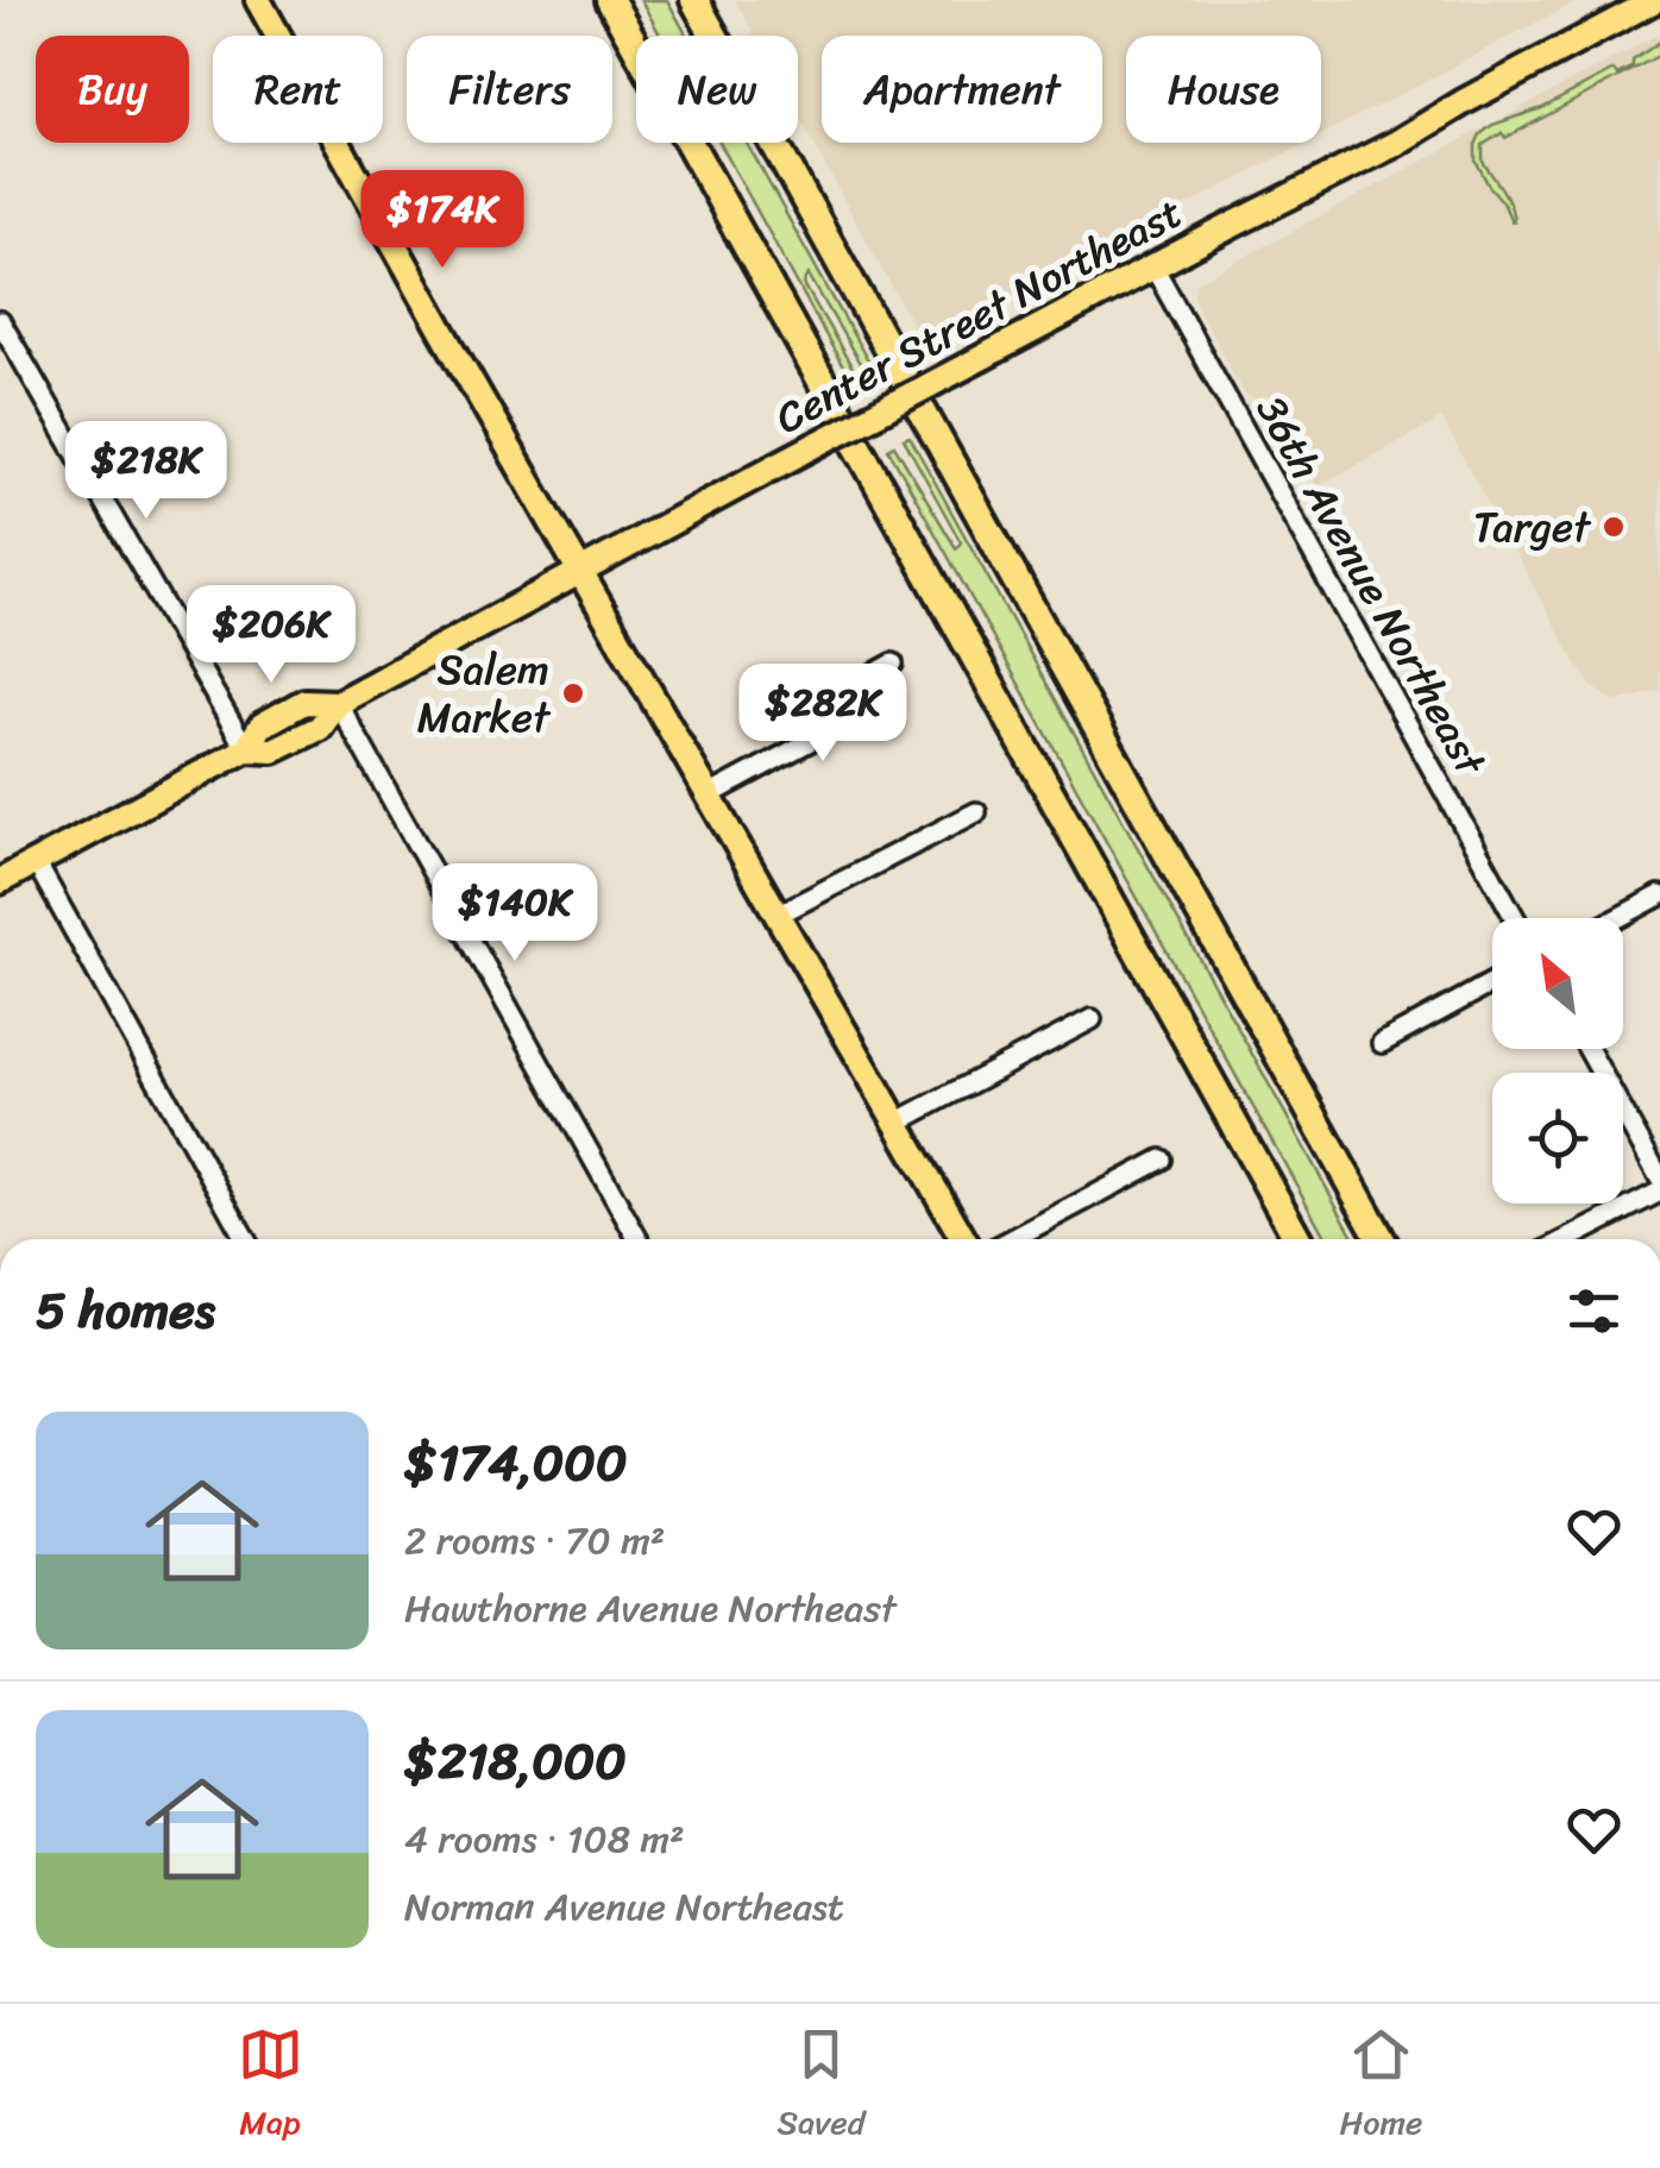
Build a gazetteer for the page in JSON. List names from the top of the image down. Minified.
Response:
{"streets":{"main road":["Center Street Northeast"],"street":["36th Avenue Northeast"]},"crossings":[["Center Street Northeast","36th Avenue Northeast"]],"places":["Target","Salem Market"],"north":"top left","page":{"chip":["Buy","Rent","Filters","New","Apartment","House"],"price":["$174K","$218K","$206K","$282K","$140K"],"heading":"5 homes","list":[{"name":"$174,000","note":"2 rooms · 70 m² · Hawthorne Avenue Northeast"},{"name":"$218,000","note":"4 rooms · 108 m² · Norman Avenue Northeast"}],"tabs":["Map","Saved","Home"]}}
